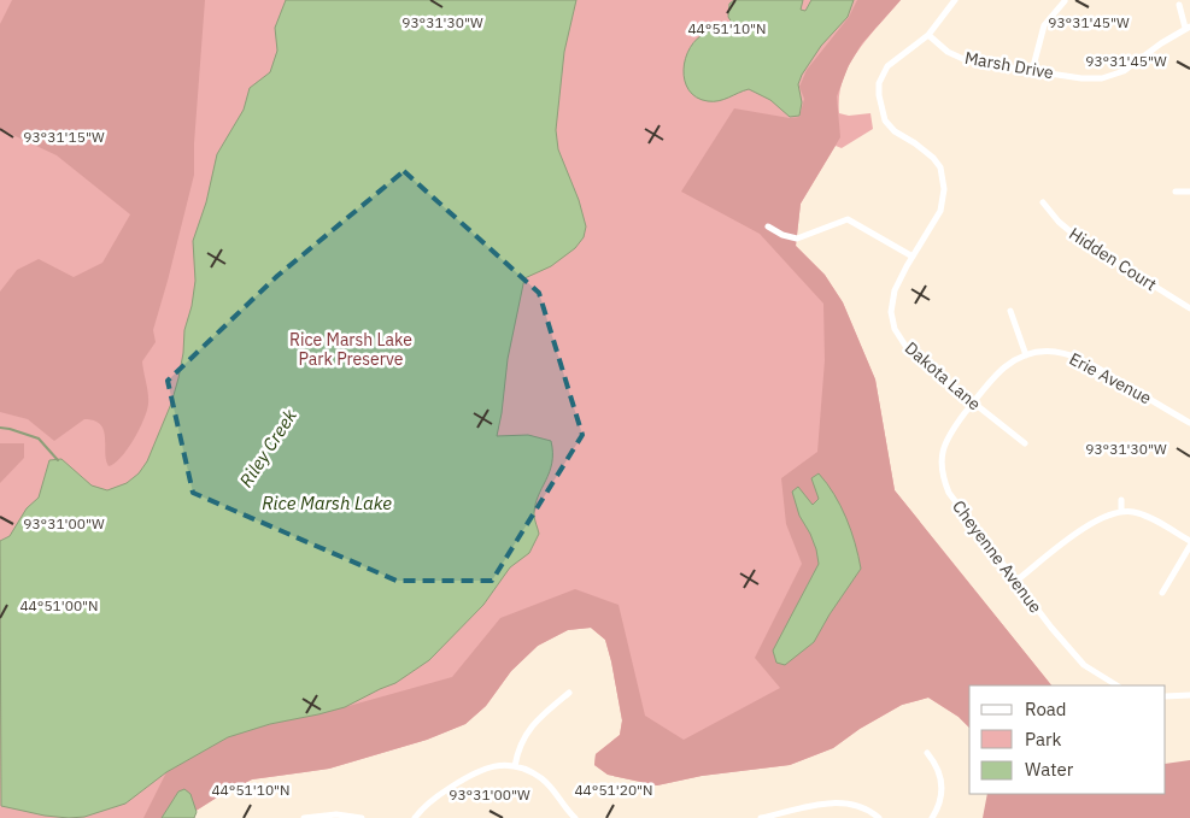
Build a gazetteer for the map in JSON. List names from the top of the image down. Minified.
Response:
{"streets":{"street":["Marsh Drive","Hidden Court","Dakota Lane","Erie Avenue","Cheyenne Avenue"]},"crossings":[["Marsh Drive","Dakota Lane"],["Dakota Lane","Erie Avenue"],["Dakota Lane","Cheyenne Avenue"],["Erie Avenue","Cheyenne Avenue"]],"water":["Riley Creek","Rice Marsh Lake"],"parks":["Rice Marsh Lake Park Preserve"],"legend":["Road","Park","Water"],"coordinates":["93°31'30\"W","93°31'45\"W","44°51'10\"N","93°31'15\"W","93°31'00\"W","44°51'00\"N","44°51'20\"N"]}
